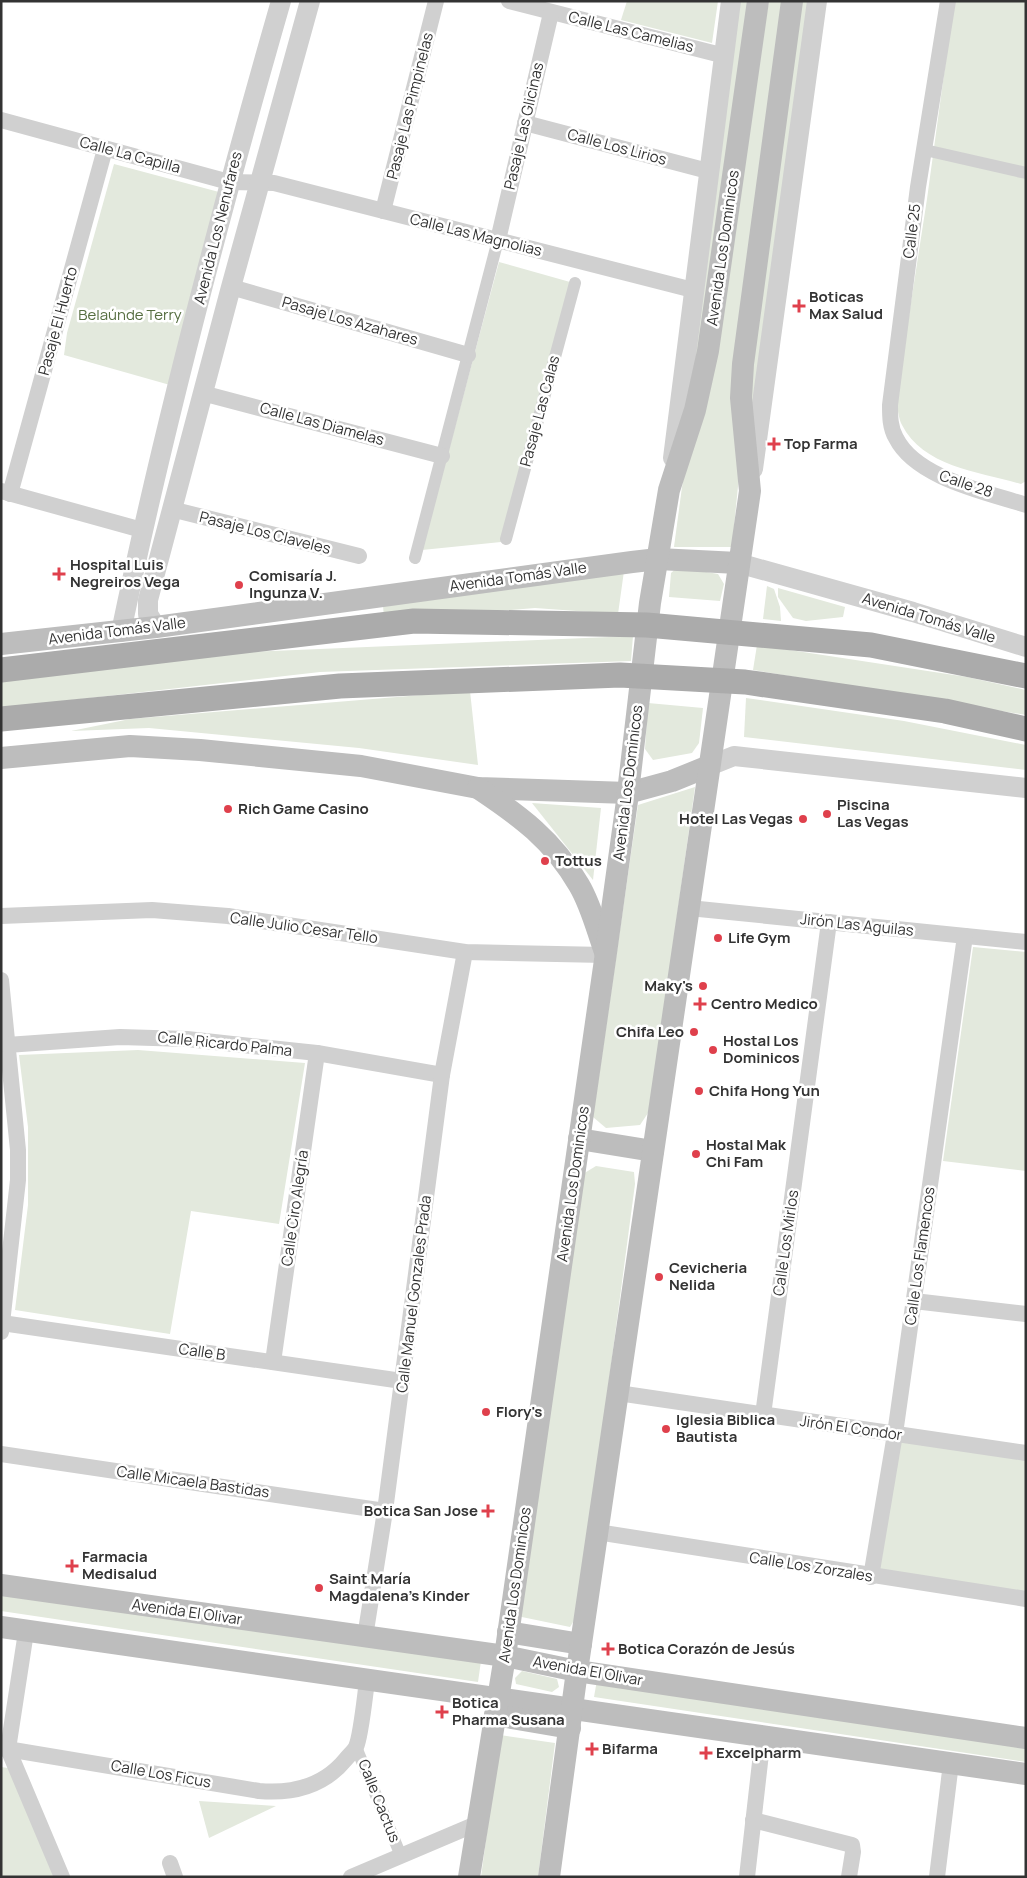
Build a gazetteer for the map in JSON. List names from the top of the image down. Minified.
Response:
{"streets":{"main road":["Avenida Los Dominicos","Avenida Tomás Valle","Avenida El Olivar"],"street":["Calle Las Camelias","Pasaje Las Pimpinelas","Pasaje Las Glicinas","Calle Los Lirios","Calle La Capilla","Avenida Los Nenufares","Calle 25","Calle Las Magnolias","Pasaje El Huerto","Pasaje Los Azahares","Pasaje Las Calas","Calle Las Diamelas","Calle 28","Pasaje Los Claveles","Jirón Las Aguilas","Calle Julio Cesar Tello","Calle Ricardo Palma","Calle Ciro Alegría","Calle Los Mirlos","Calle Los Flamencos","Calle Manuel Gonzales Prada","Calle B","Jirón El Condor","Calle Micaela Bastidas","Calle Los Zorzales","Calle Los Ficus","Calle Cactus"]},"crossings":[["Calle Las Camelias","Pasaje Las Glicinas"],["Calle Las Camelias","Avenida Los Dominicos"],["Pasaje Las Pimpinelas","Calle Las Magnolias"],["Pasaje Las Glicinas","Calle Los Lirios"],["Pasaje Las Glicinas","Calle Las Magnolias"],["Calle Los Lirios","Avenida Los Dominicos"],["Calle La Capilla","Avenida Los Nenufares"],["Calle La Capilla","Calle Las Magnolias"],["Calle La Capilla","Pasaje El Huerto"],["Avenida Los Nenufares","Calle Las Magnolias"],["Avenida Los Nenufares","Pasaje Los Azahares"],["Avenida Los Nenufares","Calle Las Diamelas"],["Avenida Los Nenufares","Pasaje Los Claveles"],["Avenida Los Nenufares","Avenida Tomás Valle"],["Calle 25","Calle 28"],["Calle Las Magnolias","Avenida Los Dominicos"],["Avenida Los Dominicos","Avenida Tomás Valle"],["Avenida Los Dominicos","Calle Julio Cesar Tello"],["Avenida Los Dominicos","Avenida El Olivar"],["Jirón Las Aguilas","Calle Los Mirlos"],["Jirón Las Aguilas","Calle Los Flamencos"],["Calle Julio Cesar Tello","Calle Manuel Gonzales Prada"],["Calle Ricardo Palma","Calle Ciro Alegría"],["Calle Ricardo Palma","Calle Manuel Gonzales Prada"],["Calle Ciro Alegría","Calle B"],["Calle Los Mirlos","Jirón El Condor"],["Calle Los Flamencos","Jirón El Condor"],["Calle Los Flamencos","Calle Los Zorzales"],["Calle Manuel Gonzales Prada","Calle B"],["Calle Manuel Gonzales Prada","Calle Micaela Bastidas"],["Calle Manuel Gonzales Prada","Avenida El Olivar"],["Calle Los Ficus","Calle Cactus"]],"parks":["Belaúnde Terry"],"places":{"health":["Boticas Max Salud","Top Farma","Hospital Luis Negreiros Vega","Centro Medico","Botica San Jose","Farmacia Medisalud","Botica Corazón de Jesús","Botica Pharma Susana","Bifarma","Excelpharm"],"other":["Comisaría J. Ingunza V.","Rich Game Casino","Piscina Las Vegas","Hotel Las Vegas","Tottus","Life Gym","Maky's","Chifa Leo","Hostal Los Dominicos","Chifa Hong Yun","Hostal Mak Chi Fam","Cevicheria Nelida","Flory's","Iglesia Biblica Bautista","Saint María Magdalena's Kinder"]}}
